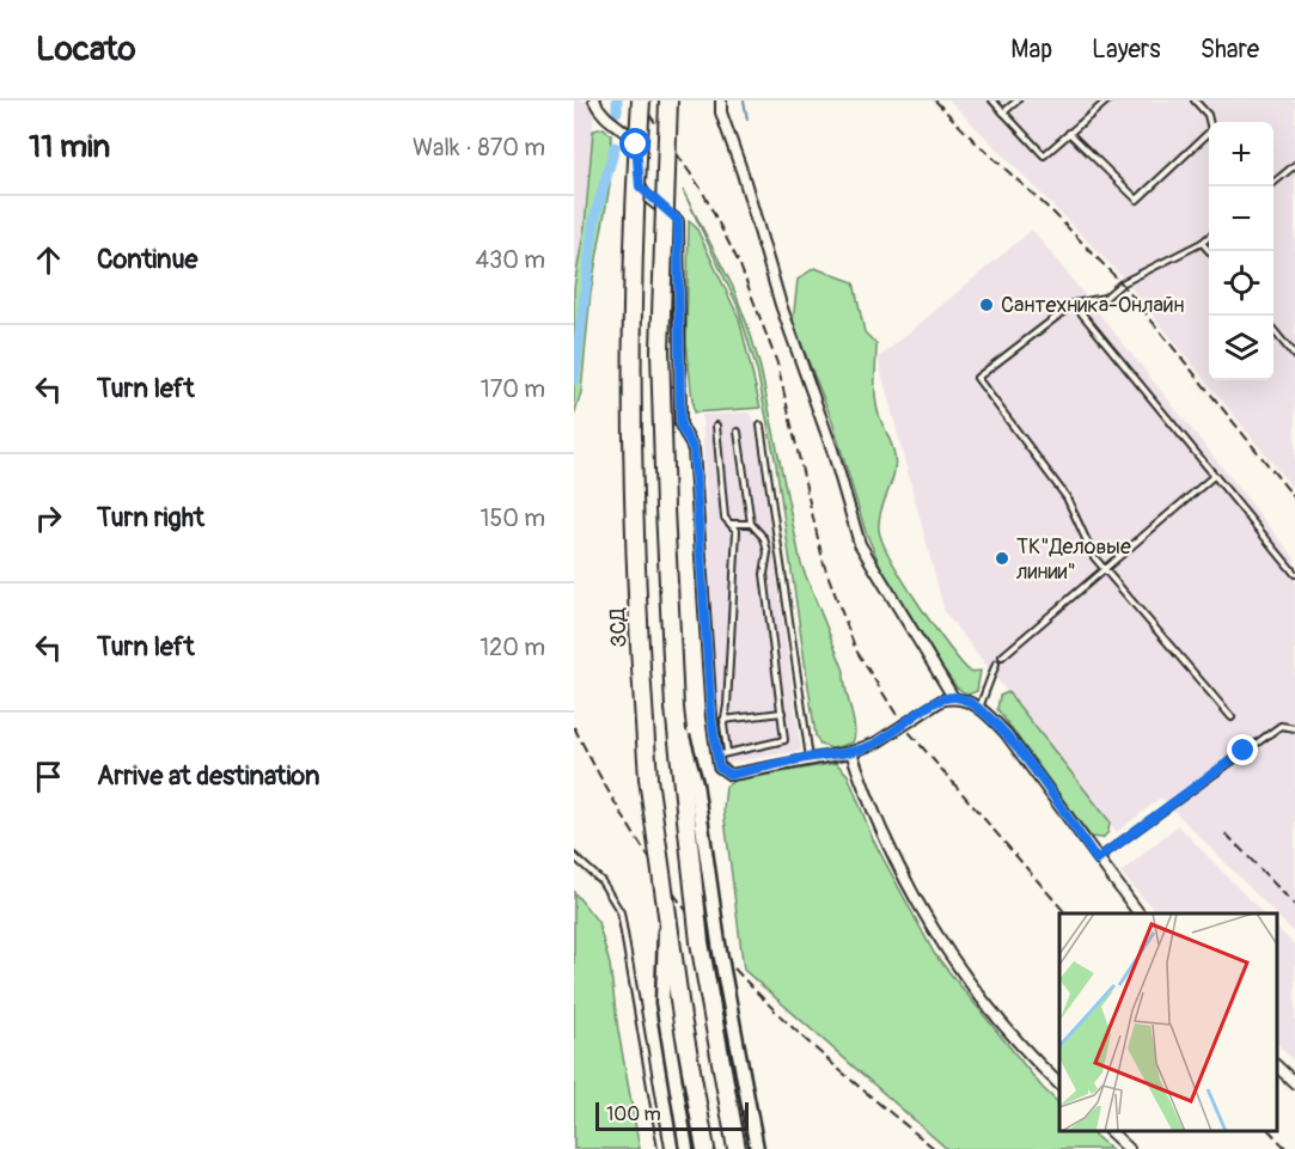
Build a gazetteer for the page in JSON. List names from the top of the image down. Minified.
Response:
{"streets":{"highway":["ЗСД"]},"places":["Сантехника-Онлайн","ТК\"Деловые линии\""],"scale_bar":"100 m","page":{"header":"Locato","nav":["Map","Layers","Share"],"heading":["11 min","Walk · 870 m"],"map_buttons":["+","−"],"list":[["Continue","430 m"],["Turn left","170 m"],["Turn right","150 m"],["Turn left","120 m"],"Arrive at destination"],"scale":"100 m"}}
